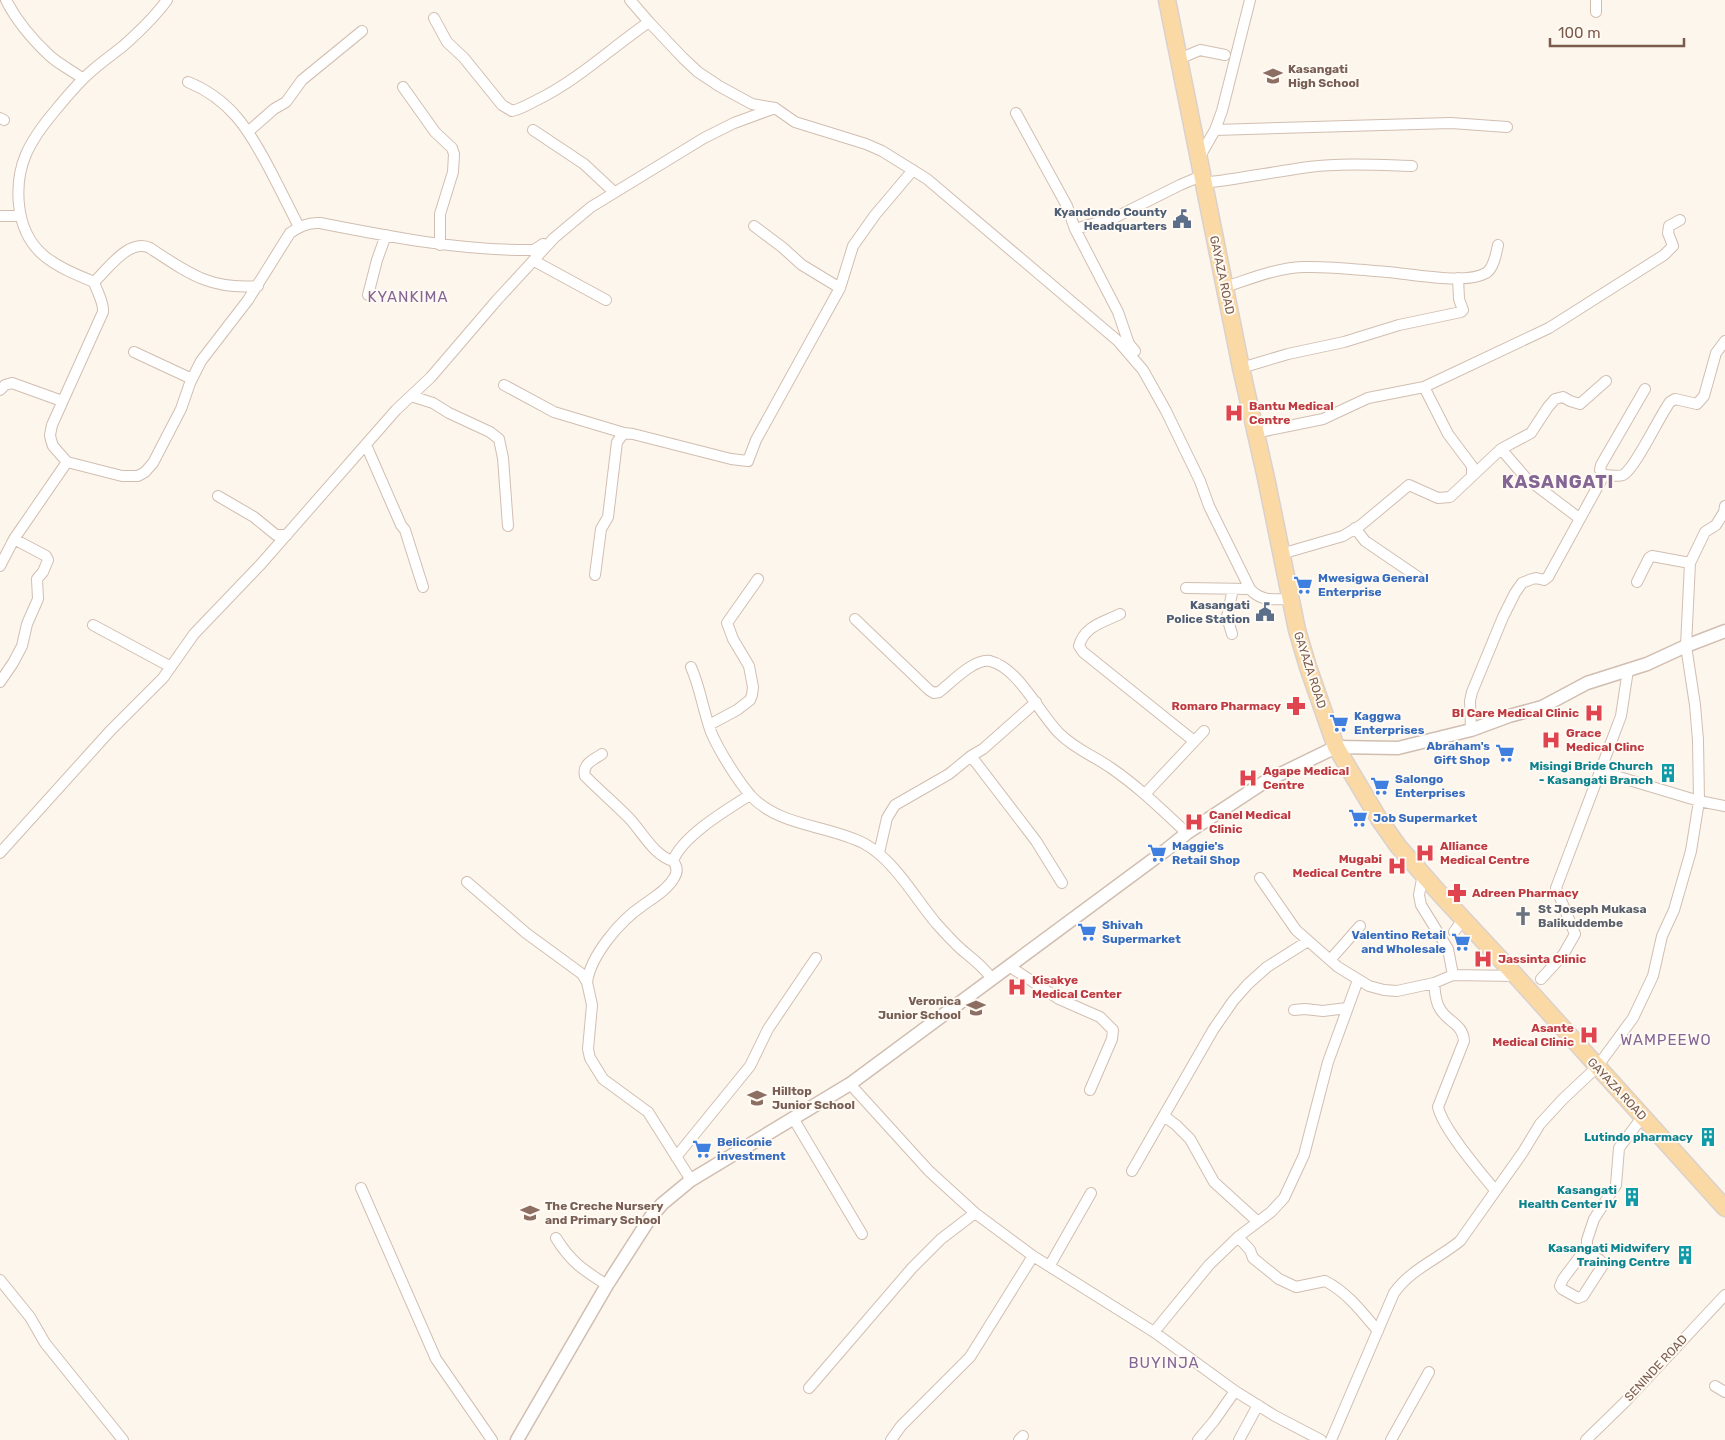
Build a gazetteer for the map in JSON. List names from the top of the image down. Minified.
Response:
{"streets":{"main road":["GAYAZA ROAD"],"street":["SENINDE ROAD"]},"districts":["KYANKIMA","KASANGATI","WAMPEEWO","BUYINJA"],"places":{"school or university":["Kasangati High School","Veronica Junior School","Hilltop Junior School","The Creche Nursery and Primary School"],"public building":["Kyandondo County Headquarters","Kasangati Police Station"],"hospital":["Bantu Medical Centre","BI Care Medical Clinic","Grace Medical Clinc","Agape Medical Centre","Canel Medical Clinic","Alliance Medical Centre","Mugabi Medical Centre","Jassinta Clinic","Kisakye Medical Center","Asante Medical Clinic"],"supermarket":["Mwesigwa General Enterprise","Kaggwa Enterprises","Abraham's Gift Shop","Salongo Enterprises","Job Supermarket","Maggie's Retail Shop","Shivah Supermarket","Valentino Retail and Wholesale","Beliconie investment"],"pharmacy":["Romaro Pharmacy","Adreen Pharmacy"],"building":["Misingi Bride Church - Kasangati Branch","Lutindo pharmacy","Kasangati Health Center IV","Kasangati Midwifery Training Centre"],"church":["St Joseph Mukasa Balikuddembe"]},"scale_bar":"100 m"}
